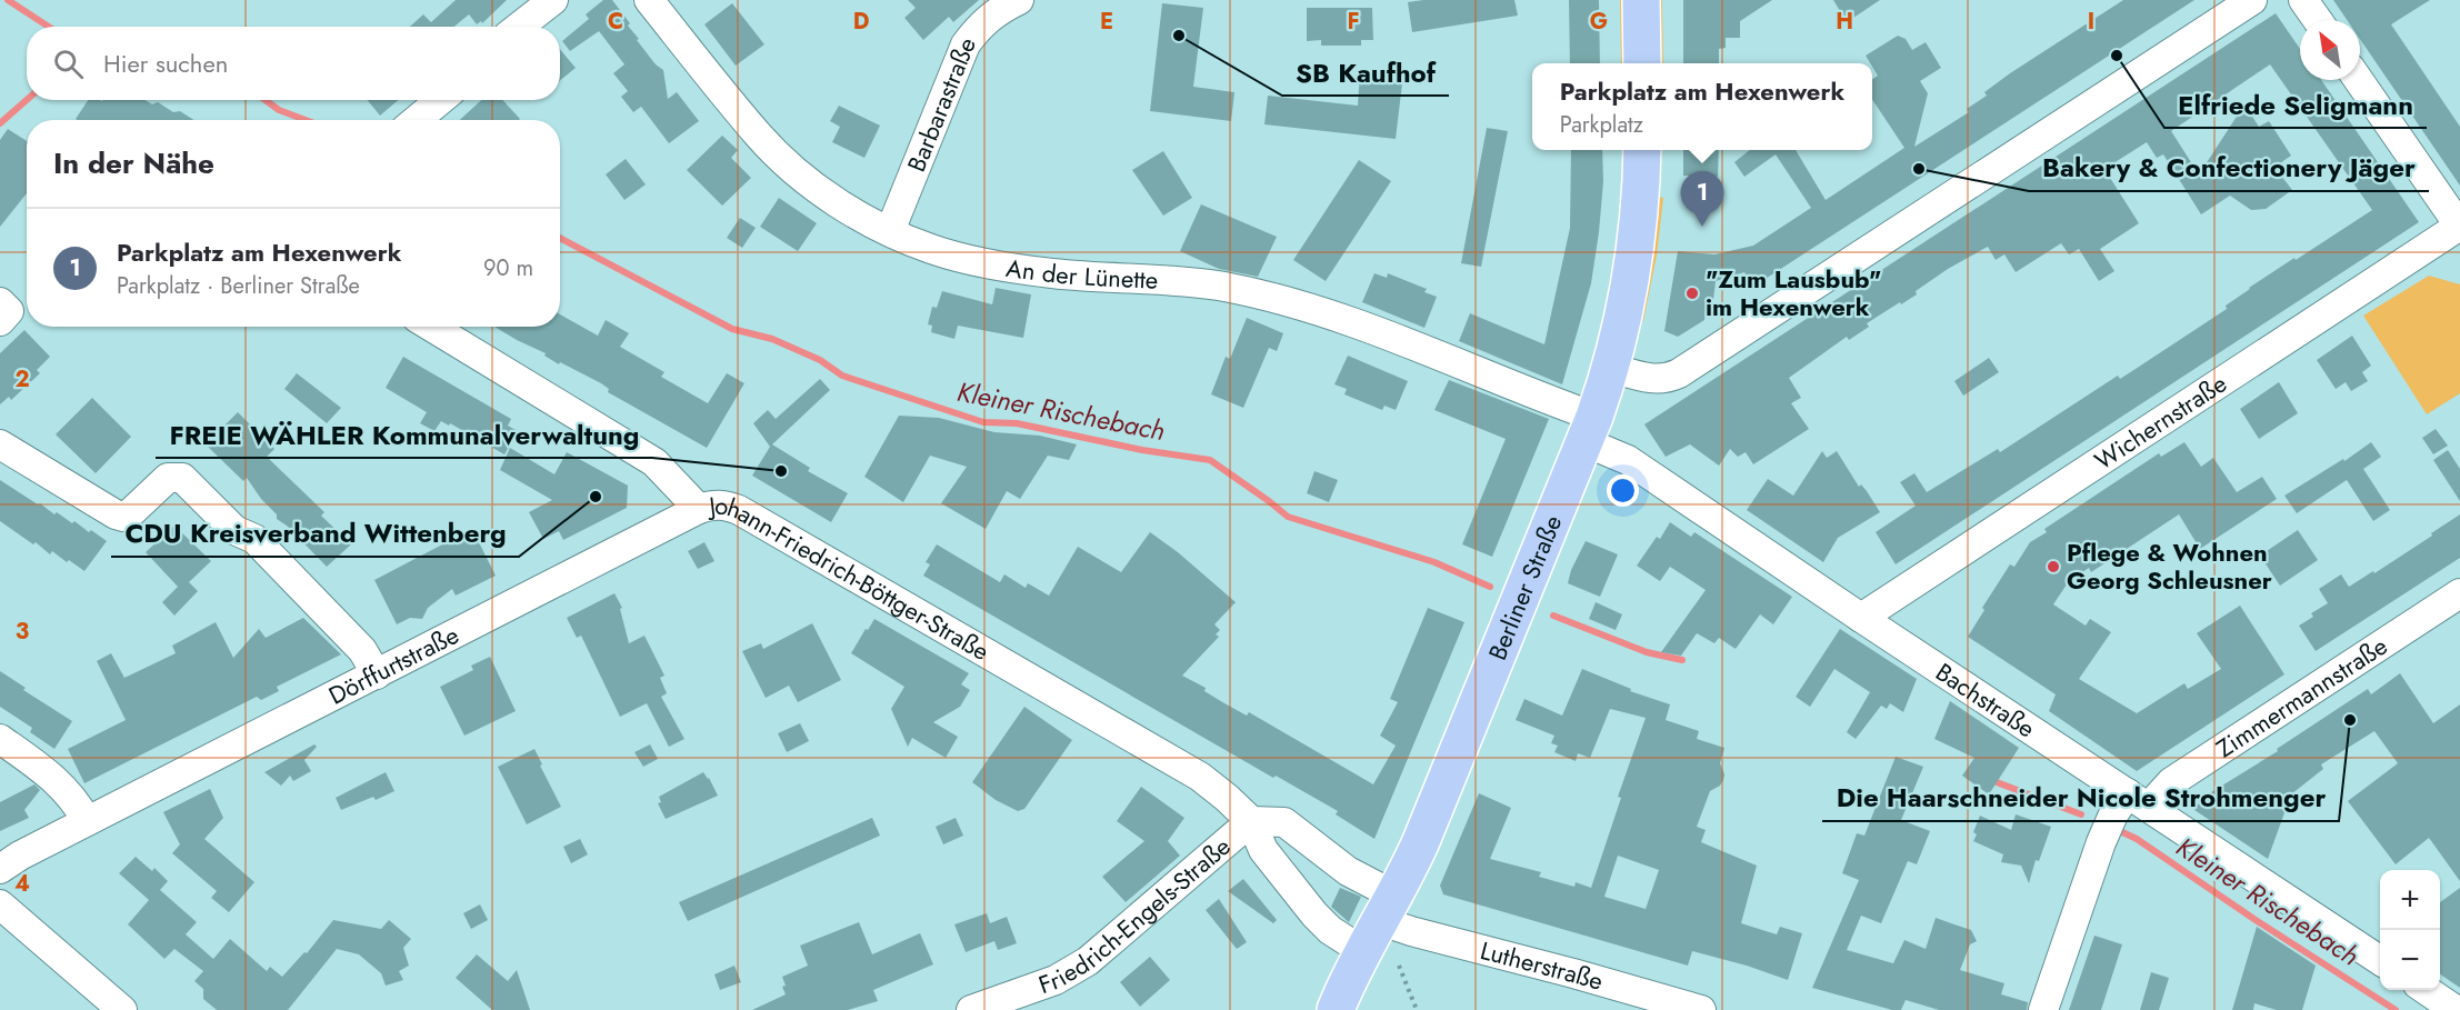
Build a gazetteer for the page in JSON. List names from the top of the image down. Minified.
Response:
{"streets":{"main road":["Berliner Straße"],"street":["Barbarastraße","An der Lünette","Wichernstraße","Johann-Friedrich-Böttger-Straße","Dörffurtstraße","Zimmermannstraße","Bachstraße","Friedrich-Engels-Straße","Lutherstraße"]},"crossings":[["Barbarastraße","An der Lünette"],["An der Lünette","Berliner Straße"],["An der Lünette","Bachstraße"],["Wichernstraße","Bachstraße"],["Johann-Friedrich-Böttger-Straße","Berliner Straße"],["Johann-Friedrich-Böttger-Straße","Dörffurtstraße"],["Johann-Friedrich-Böttger-Straße","Friedrich-Engels-Straße"],["Berliner Straße","Bachstraße"],["Berliner Straße","Lutherstraße"],["Zimmermannstraße","Bachstraße"]],"water":["Kleiner Rischebach"],"places":["SB Kaufhof","Elfriede Seligmann","Bakery & Confectionery Jäger","\"Zum Lausbub\" im Hexenwerk","FREIE WÄHLER Kommunalverwaltung","CDU Kreisverband Wittenberg","Pflege & Wohnen Georg Schleusner","Die Haarschneider Nicole Strohmenger"],"north":"top left","page":{"search":"Hier suchen","popup":["Parkplatz am Hexenwerk","Parkplatz"],"heading":"In der Nähe","pins":"1","list":[{"mark":"1","name":"Parkplatz am Hexenwerk","note":"Parkplatz · Berliner Straße","value":"90 m"}],"map_buttons":["+","−"]},"grid":{"columns":["C","D","E","F","G","H","I"],"rows":["2","3","4"]}}
